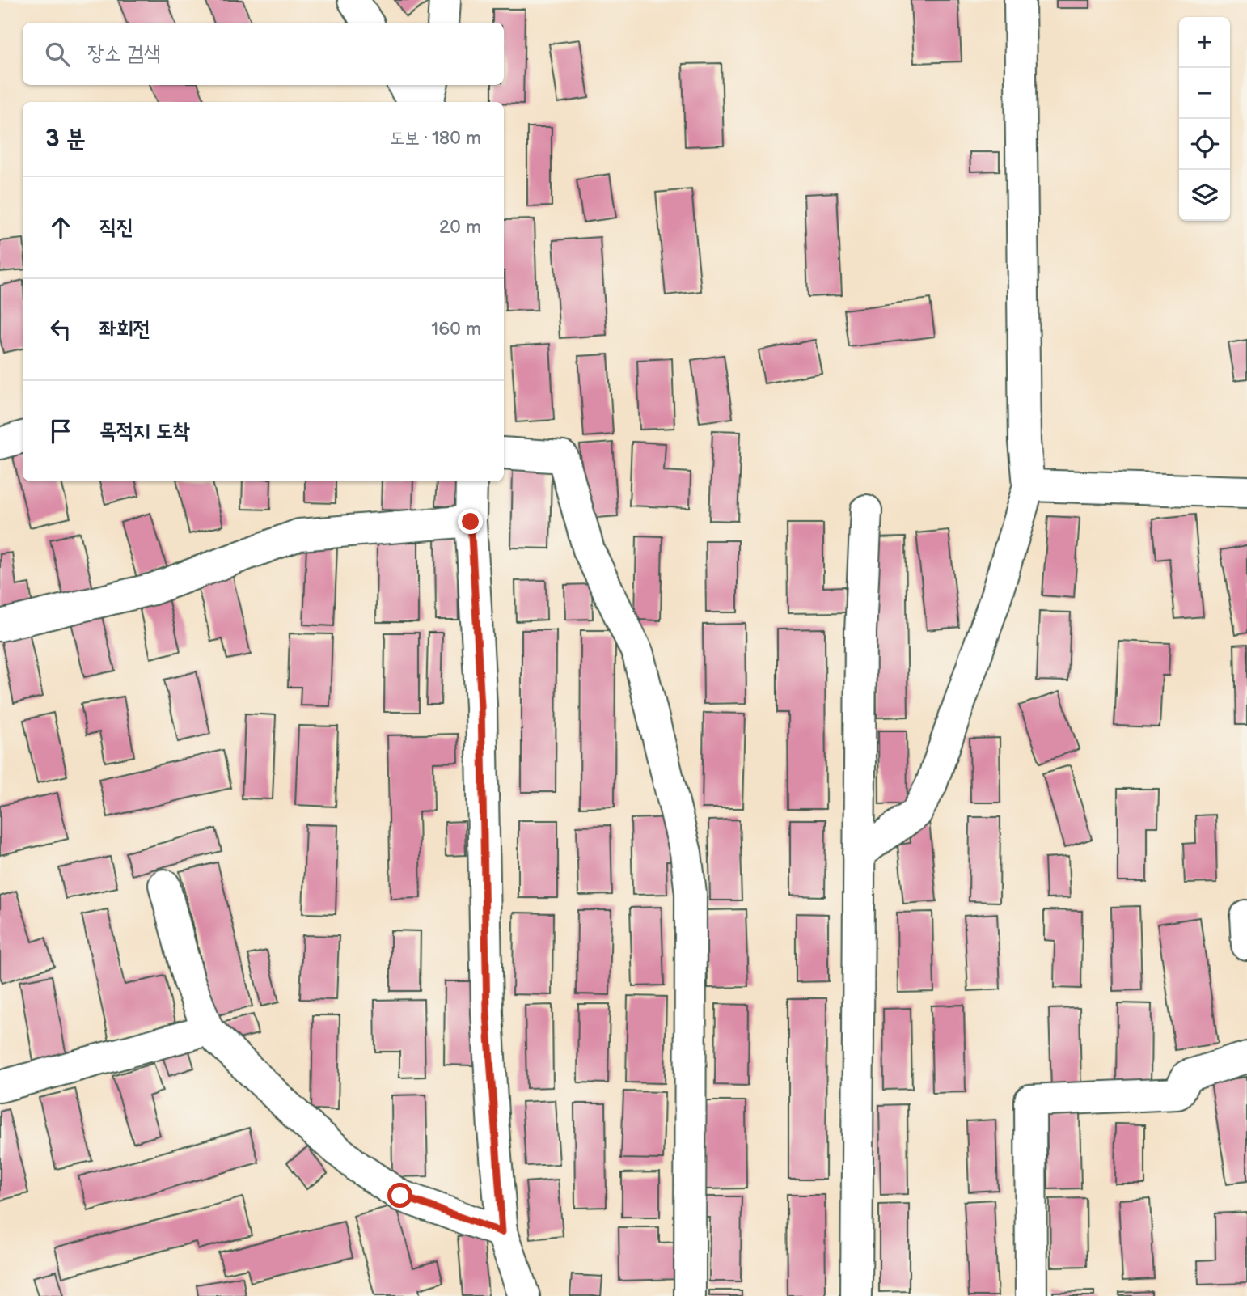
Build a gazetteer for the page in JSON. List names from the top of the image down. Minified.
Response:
{"page":{"map_buttons":["+","−"],"search":"장소 검색","heading":["3 분","도보 · 180 m"],"list":[["직진","20 m"],["좌회전","160 m"],"목적지 도착"]}}
